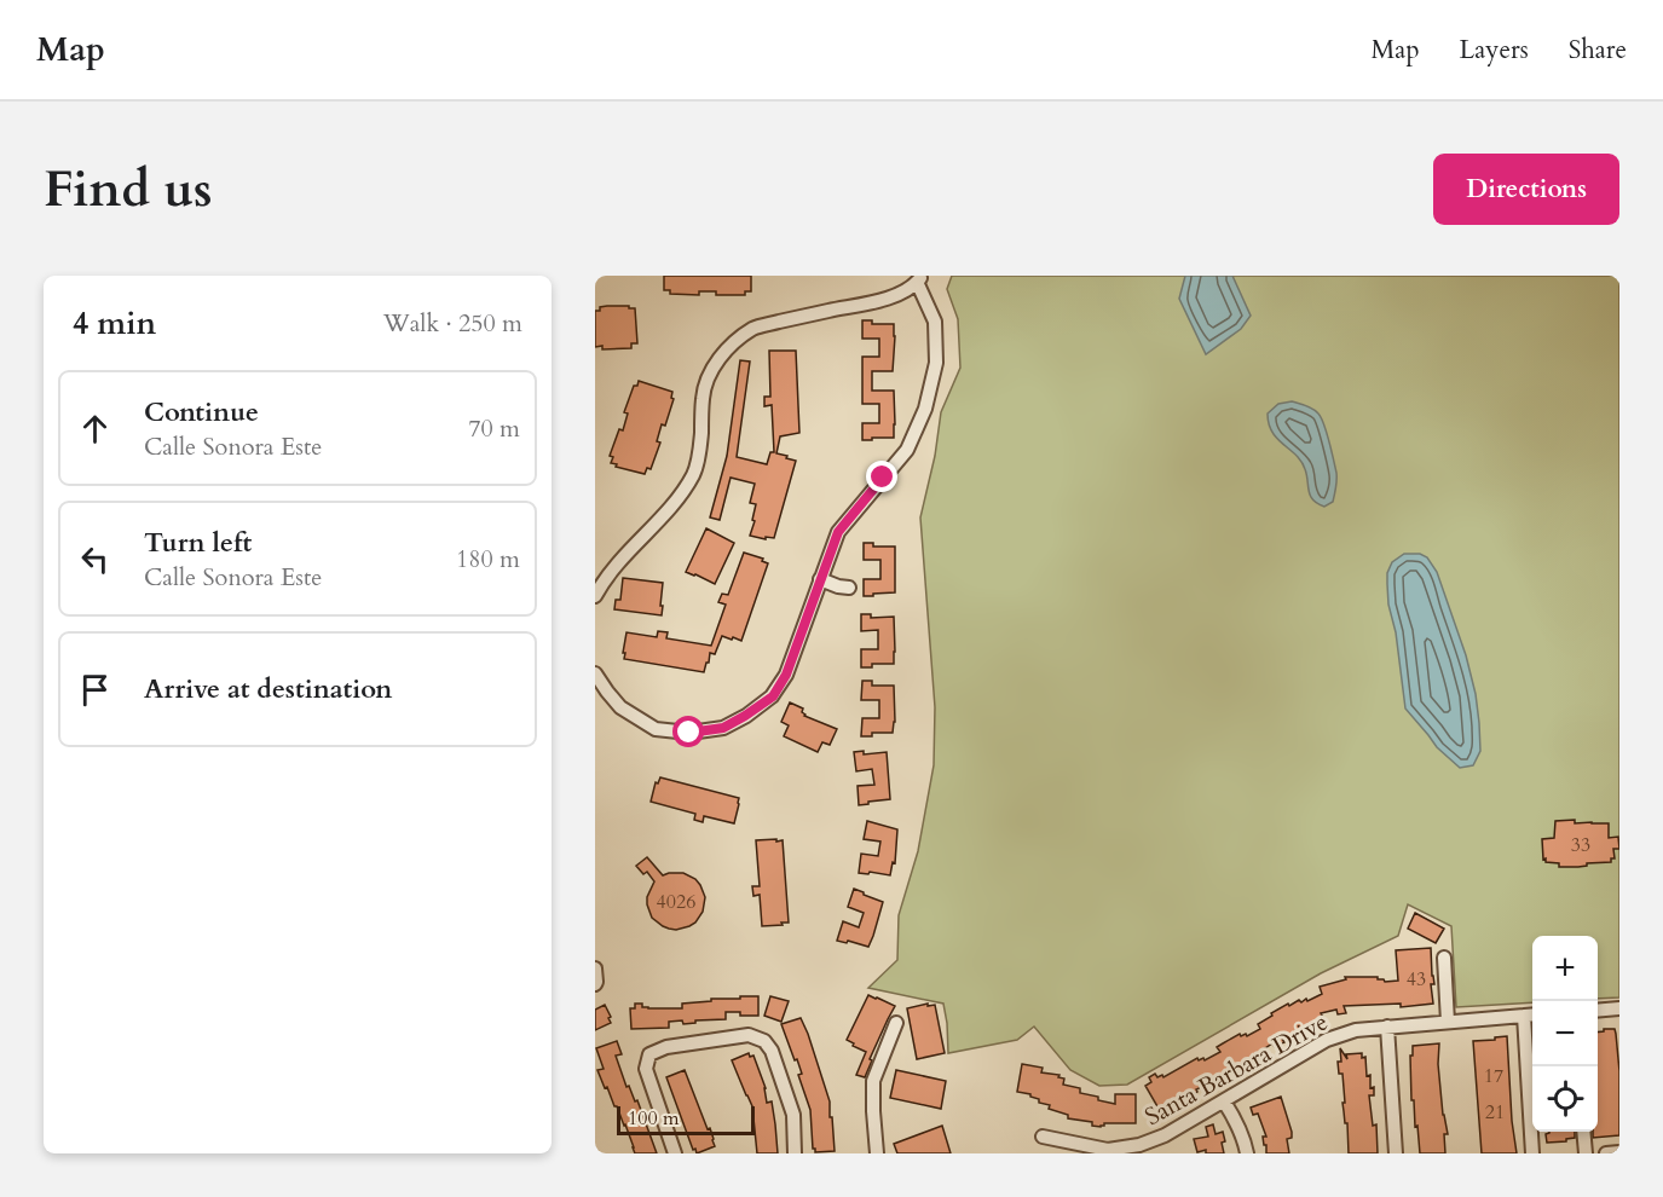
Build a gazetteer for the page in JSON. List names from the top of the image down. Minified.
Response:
{"streets":{"street":["Santa Barbara Drive"]},"house_numbers":["33","4026","43","17","21"],"scale_bar":"100 m","page":{"header":"Map","nav":["Map","Layers","Share"],"buttons":"Directions","title":"Find us","heading":["4 min","Walk · 250 m"],"list":[["Continue","Calle Sonora Este","70 m"],["Turn left","Calle Sonora Este","180 m"],"Arrive at destination"],"map_buttons":["+","−"],"scale":"100 m"}}
